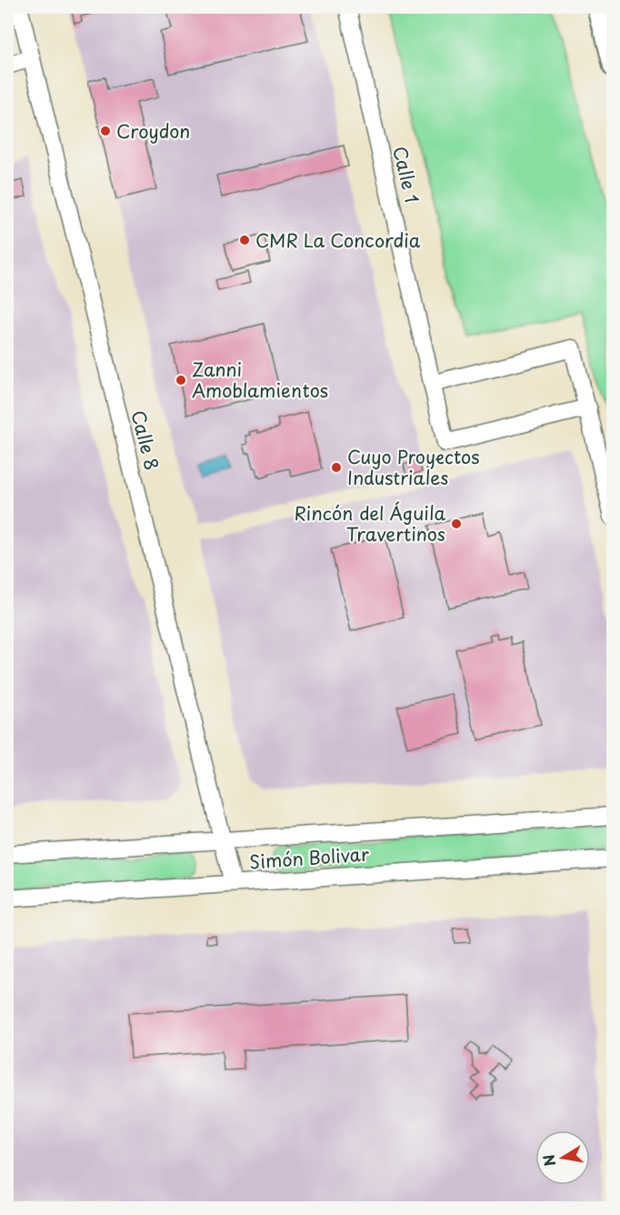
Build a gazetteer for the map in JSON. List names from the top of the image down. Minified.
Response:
{"streets":{"street":["Calle 1","Calle 8","Simón Bolivar"]},"crossings":[["Calle 8","Simón Bolivar"]],"places":["Croydon","CMR La Concordia","Zanni Amoblamientos","Cuyo Proyectos Industriales","Rincón del Águila Travertinos"],"north":"left"}
